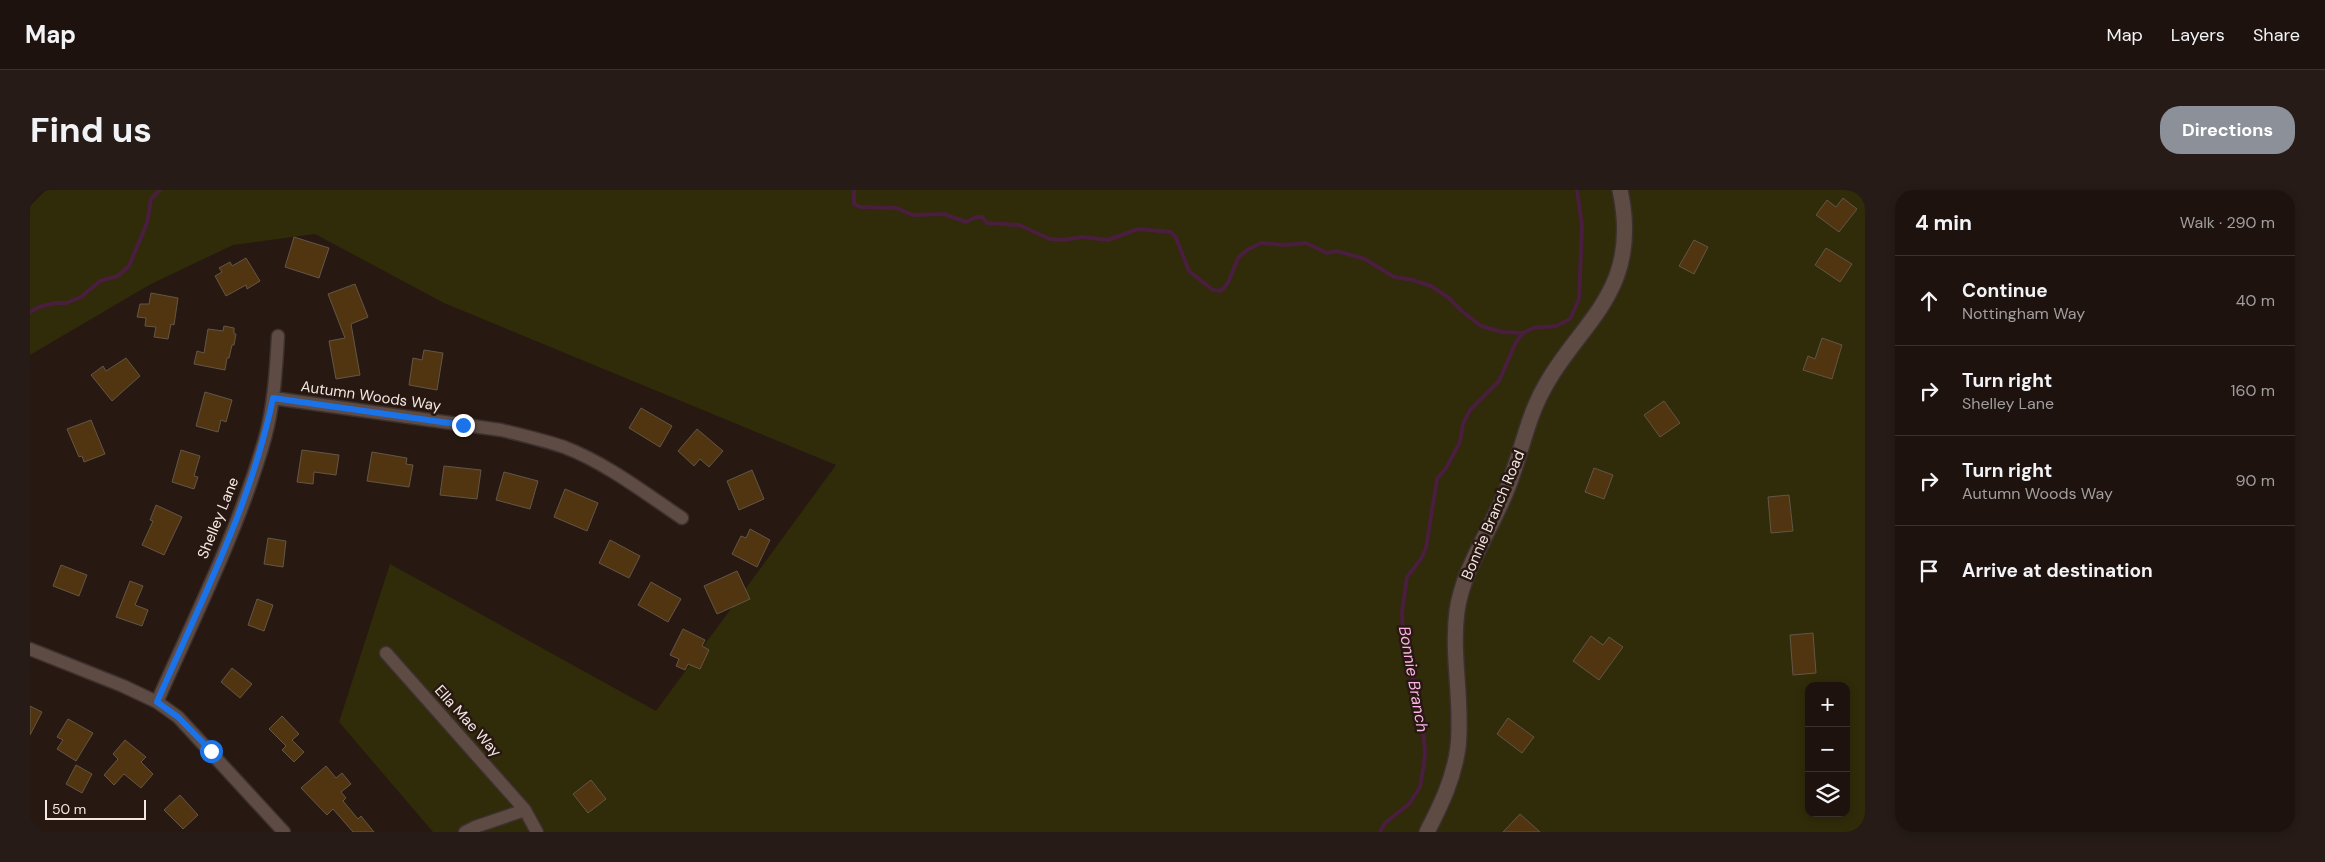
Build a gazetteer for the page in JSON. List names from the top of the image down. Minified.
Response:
{"streets":{"street":["Autumn Woods Way","Bonnie Branch Road","Shelley Lane","Ella Mae Way"]},"crossings":[["Autumn Woods Way","Shelley Lane"]],"water":["Bonnie Branch"],"scale_bar":"50 m","page":{"header":"Map","nav":["Map","Layers","Share"],"buttons":"Directions","title":"Find us","heading":["4 min","Walk · 290 m"],"list":[["Continue","Nottingham Way","40 m"],["Turn right","Shelley Lane","160 m"],["Turn right","Autumn Woods Way","90 m"],"Arrive at destination"],"map_buttons":["+","−"],"scale":"50 m"}}
